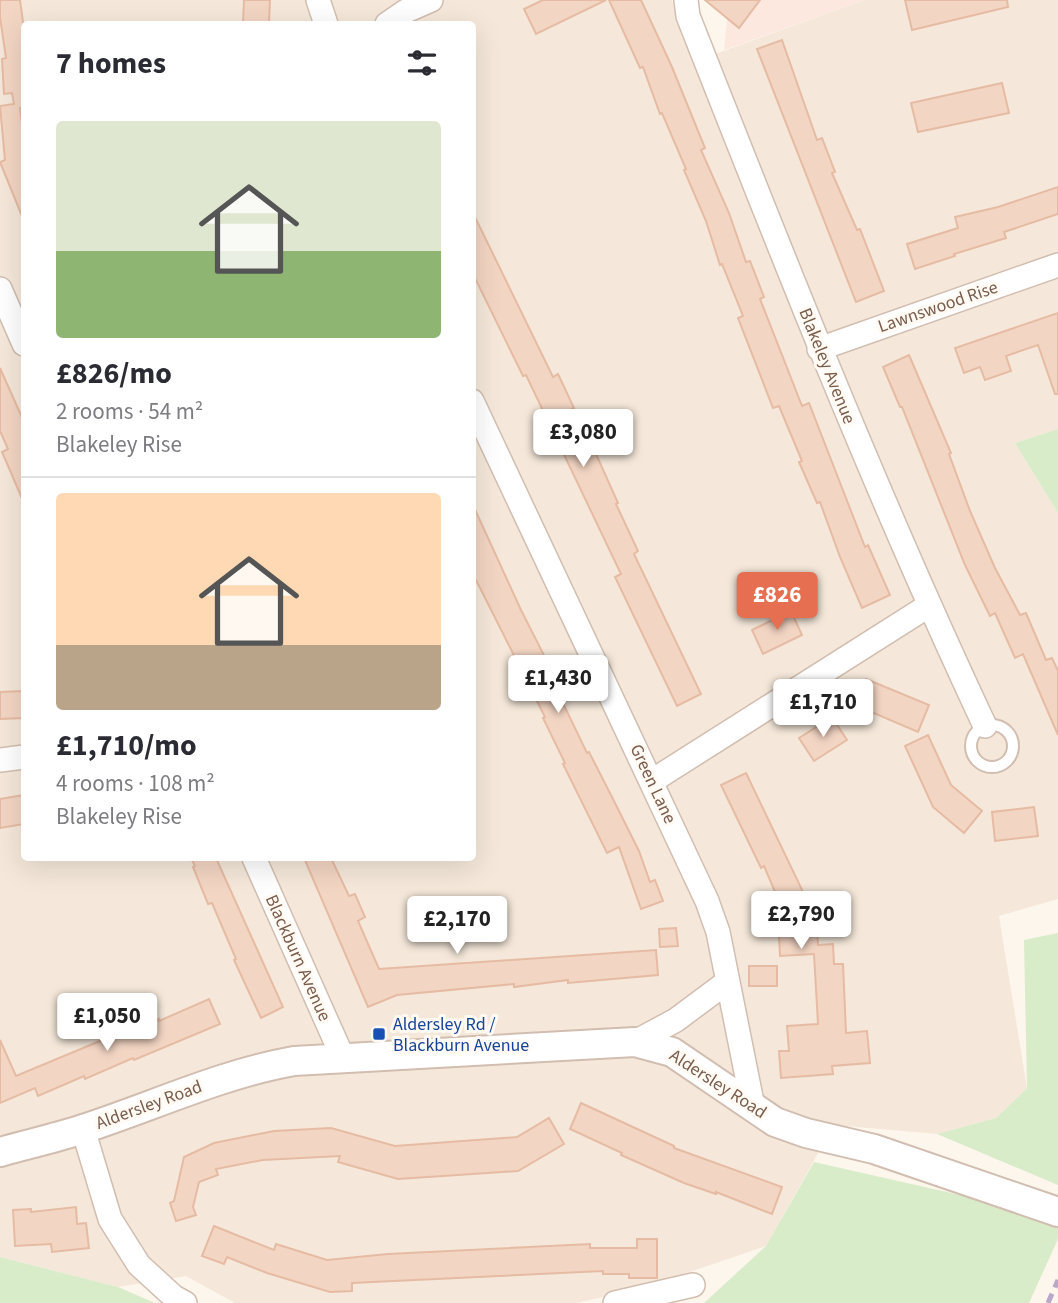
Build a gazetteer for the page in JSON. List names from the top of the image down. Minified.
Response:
{"streets":{"street":["Lawnswood Rise","Blakeley Avenue","Green Lane","Blackburn Avenue","Aldersley Road"]},"crossings":[["Lawnswood Rise","Blakeley Avenue"],["Green Lane","Aldersley Road"],["Blackburn Avenue","Aldersley Road"]],"places":{"transit":["Aldersley Rd / Blackburn Avenue"]},"page":{"heading":"7 homes","list":[{"name":"£826/mo","note":"2 rooms · 54 m² · Blakeley Rise"},{"name":"£1,710/mo","note":"4 rooms · 108 m² · Blakeley Rise"}],"price":["£3,080","£826","£1,430","£1,710","£2,790","£2,170","£1,050"]}}
